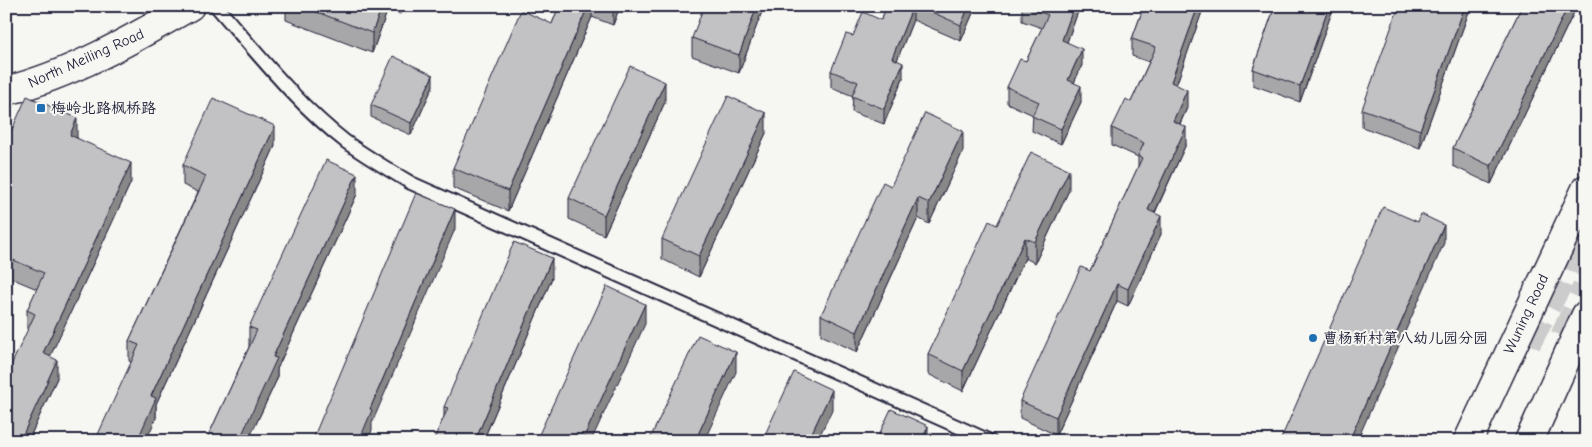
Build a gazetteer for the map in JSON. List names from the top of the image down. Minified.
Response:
{"streets":{"main road":["North Meiling Road","Wuning Road"]},"places":{"transit":["梅岭北路枫桥路"],"other":["曹杨新村第八幼儿园分园"]}}
